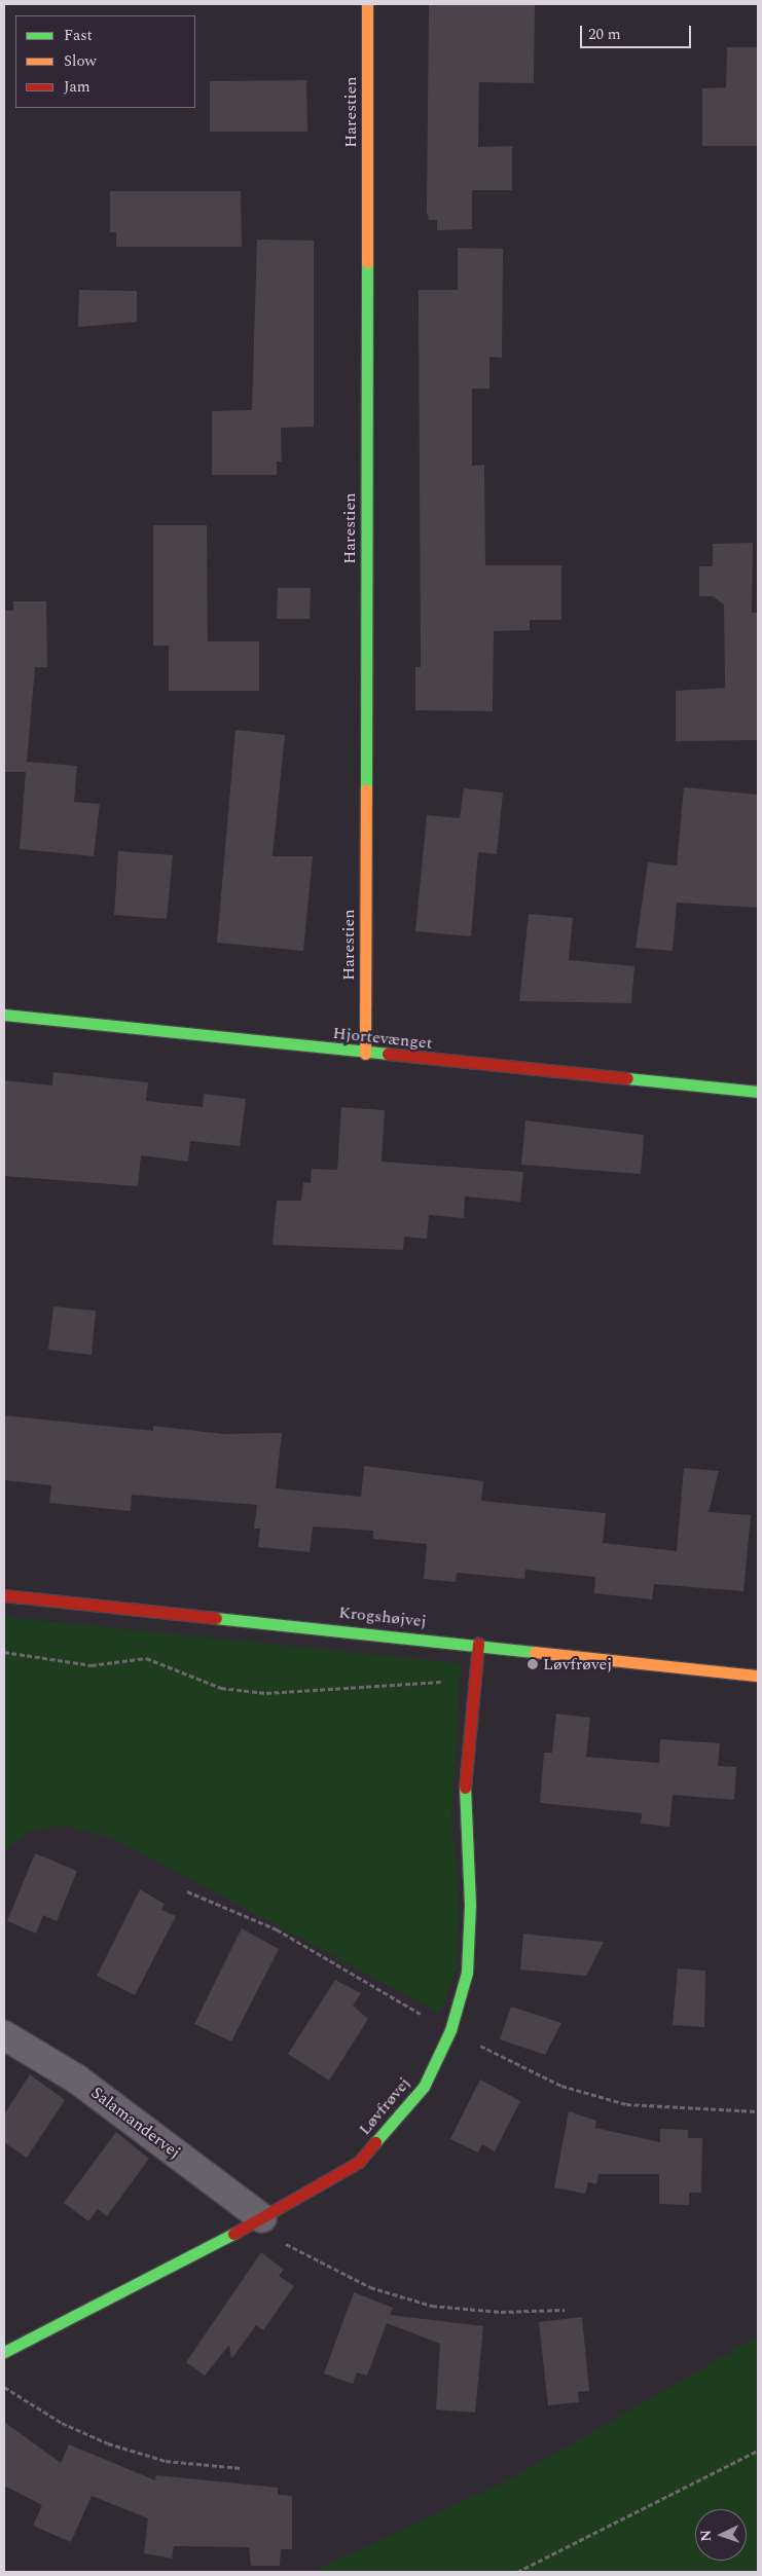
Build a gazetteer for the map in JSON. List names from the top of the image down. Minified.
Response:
{"streets":{"street":["Harestien","Hjortevænget","Krogshøjvej","Løvfrøvej","Salamandervej"]},"crossings":[["Harestien","Hjortevænget"],["Krogshøjvej","Løvfrøvej"],["Løvfrøvej","Salamandervej"]],"places":["Løvfrøvej"],"legend":["Fast","Slow","Jam"],"scale_bar":"20 m","north":"left"}
